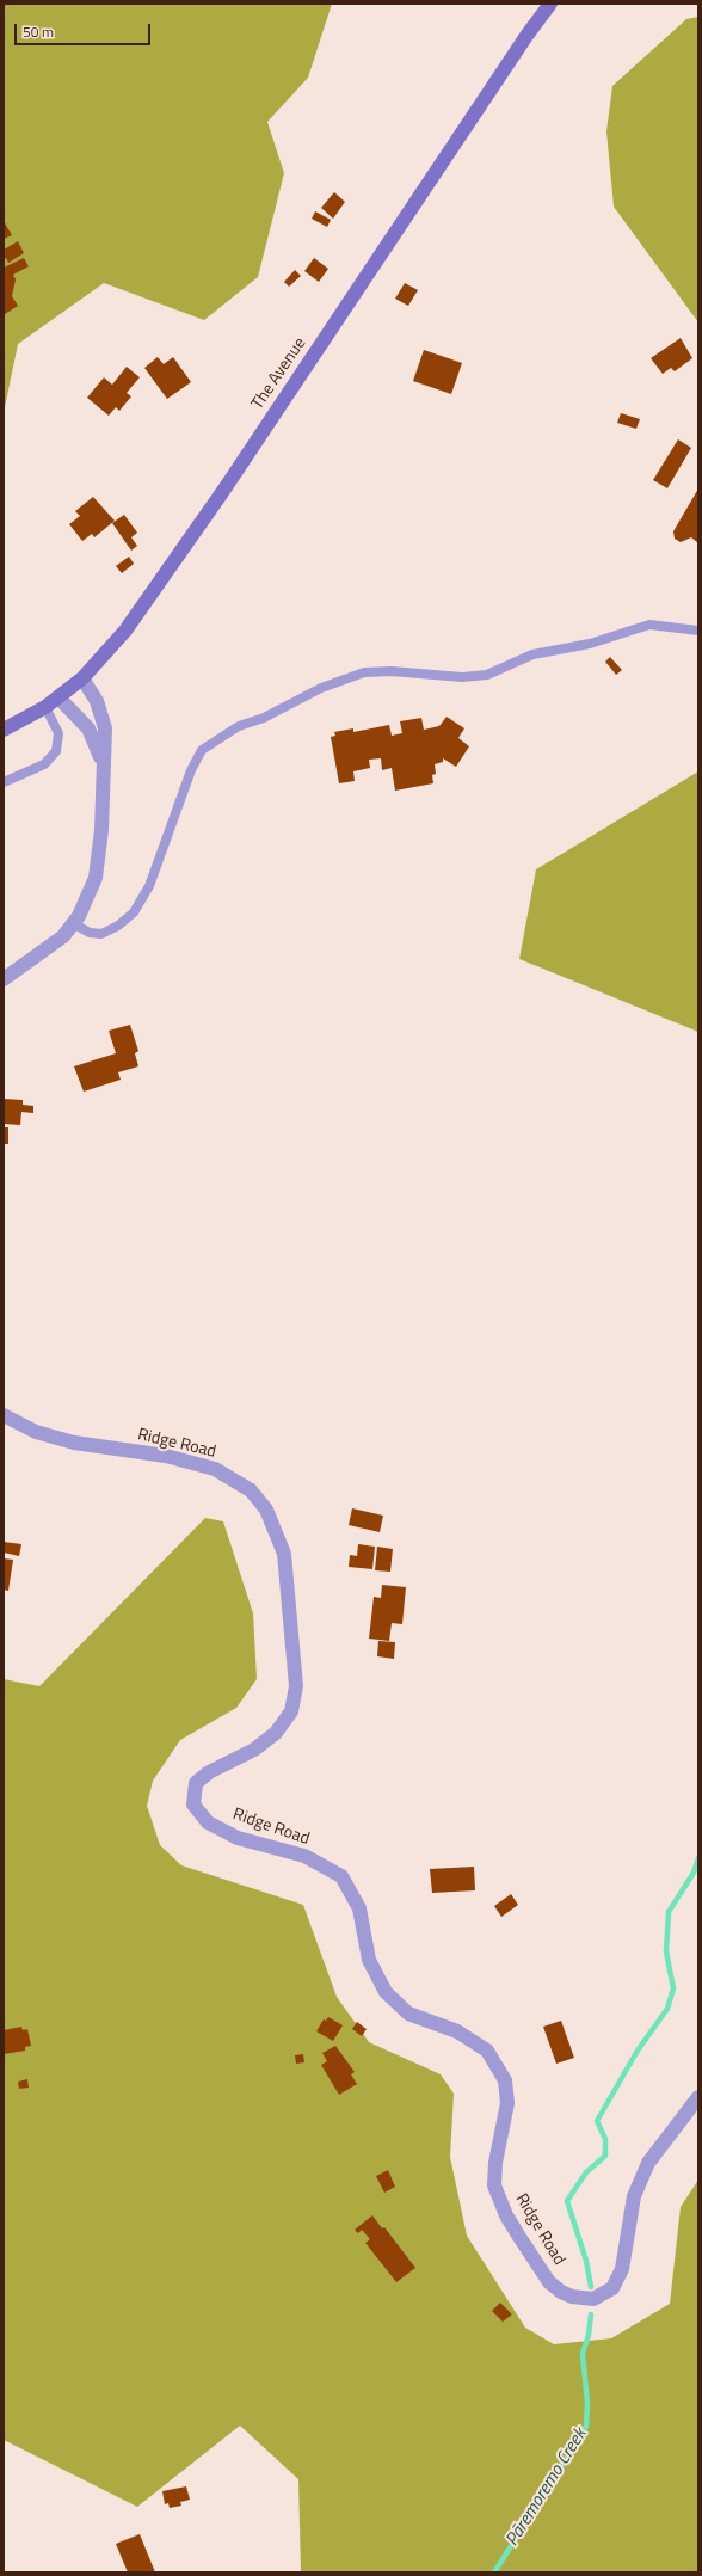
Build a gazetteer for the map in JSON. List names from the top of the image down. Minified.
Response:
{"streets":{"street":["The Avenue","Ridge Road"]},"water":["Pāremoremo Creek"],"scale_bar":"50 m"}
